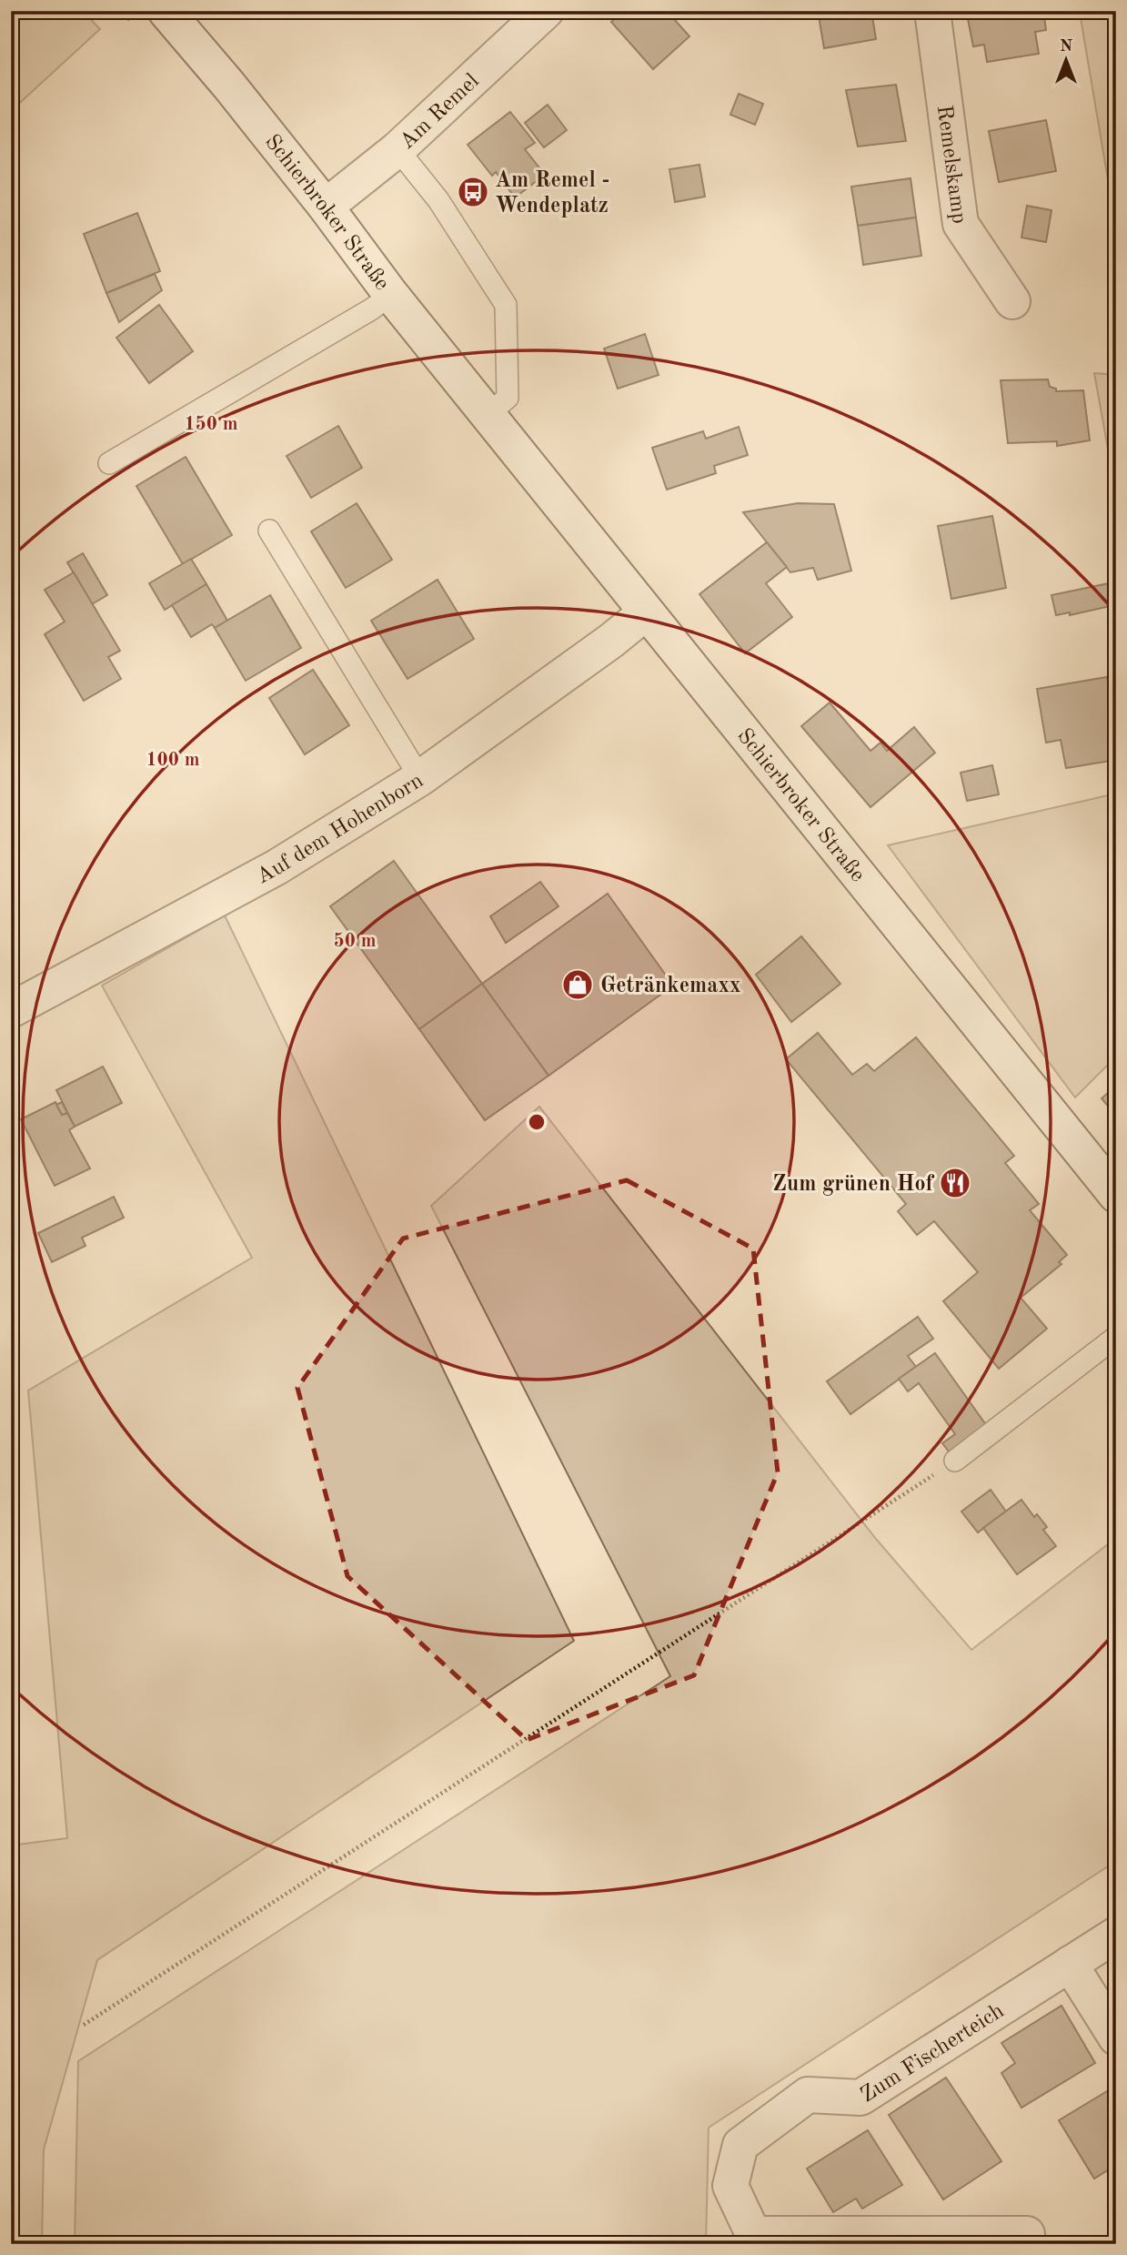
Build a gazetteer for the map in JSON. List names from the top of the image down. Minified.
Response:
{"streets":{"street":["Am Remel","Remelskamp","Schierbroker Straße","Auf dem Hohenborn","Zum Fischerteich"]},"crossings":[["Am Remel","Schierbroker Straße"],["Schierbroker Straße","Auf dem Hohenborn"]],"places":{"bus stop":["Am Remel - Wendeplatz"],"shop":["Getränkemaxx"],"restaurant":["Zum grünen Hof"]},"north":"top","rings":["150 m","100 m","50 m"]}
